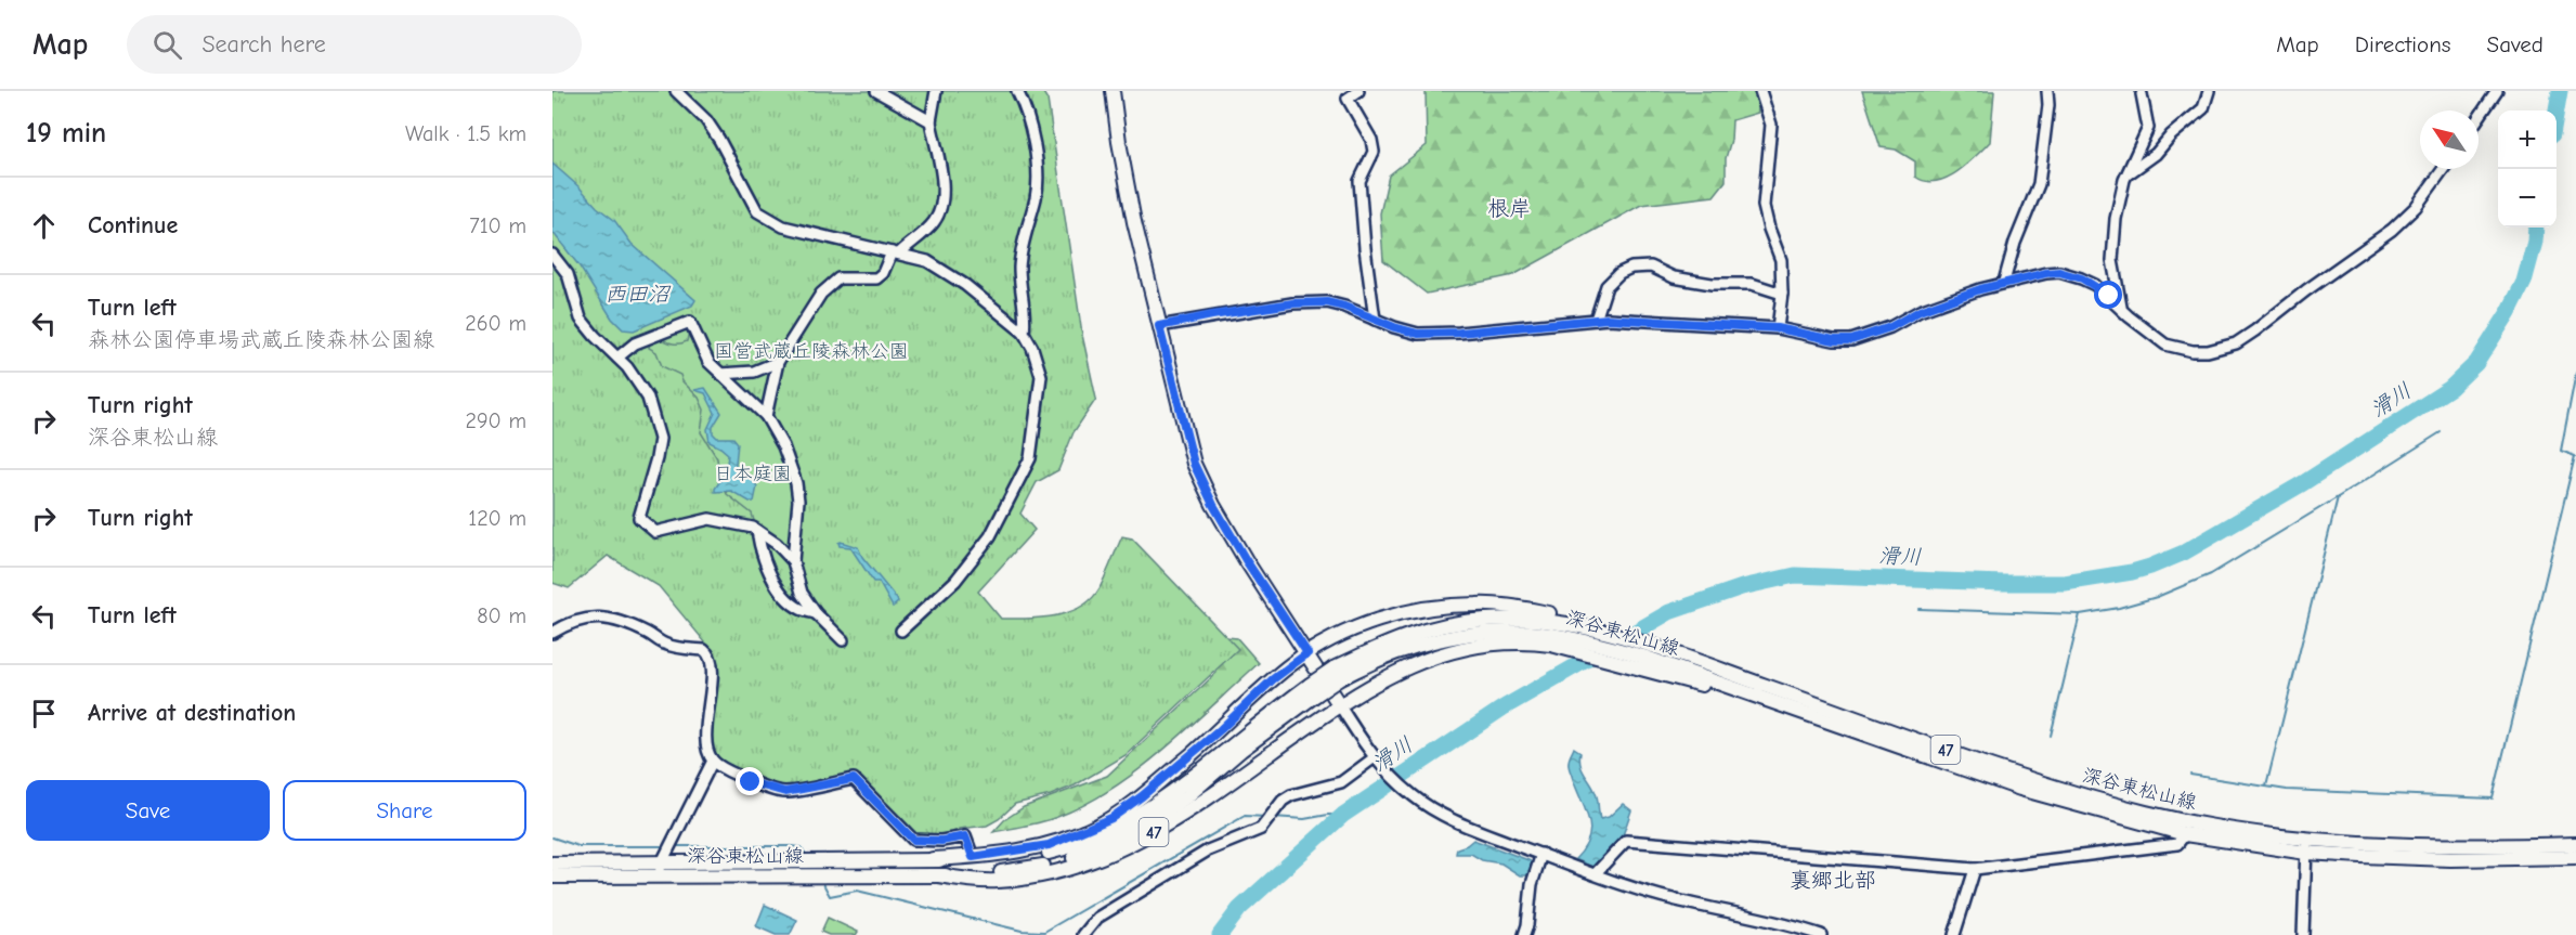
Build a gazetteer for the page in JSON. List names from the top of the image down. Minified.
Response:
{"streets":{"main road":["深谷東松山線","47"]},"districts":["根岸","裏郷北部"],"water":["西田沼","滑川"],"parks":["国営武蔵丘陵森林公園","日本庭園"],"north":"top left","page":{"header":"Map","search":"Search here","nav":["Map","Directions","Saved"],"heading":["19 min","Walk · 1.5 km"],"map_buttons":["+","−"],"list":[["Continue","710 m"],["Turn left","森林公園停車場武蔵丘陵森林公園線","260 m"],["Turn right","深谷東松山線","290 m"],["Turn right","120 m"],["Turn left","80 m"],"Arrive at destination"],"buttons":["Save","Share"]}}
